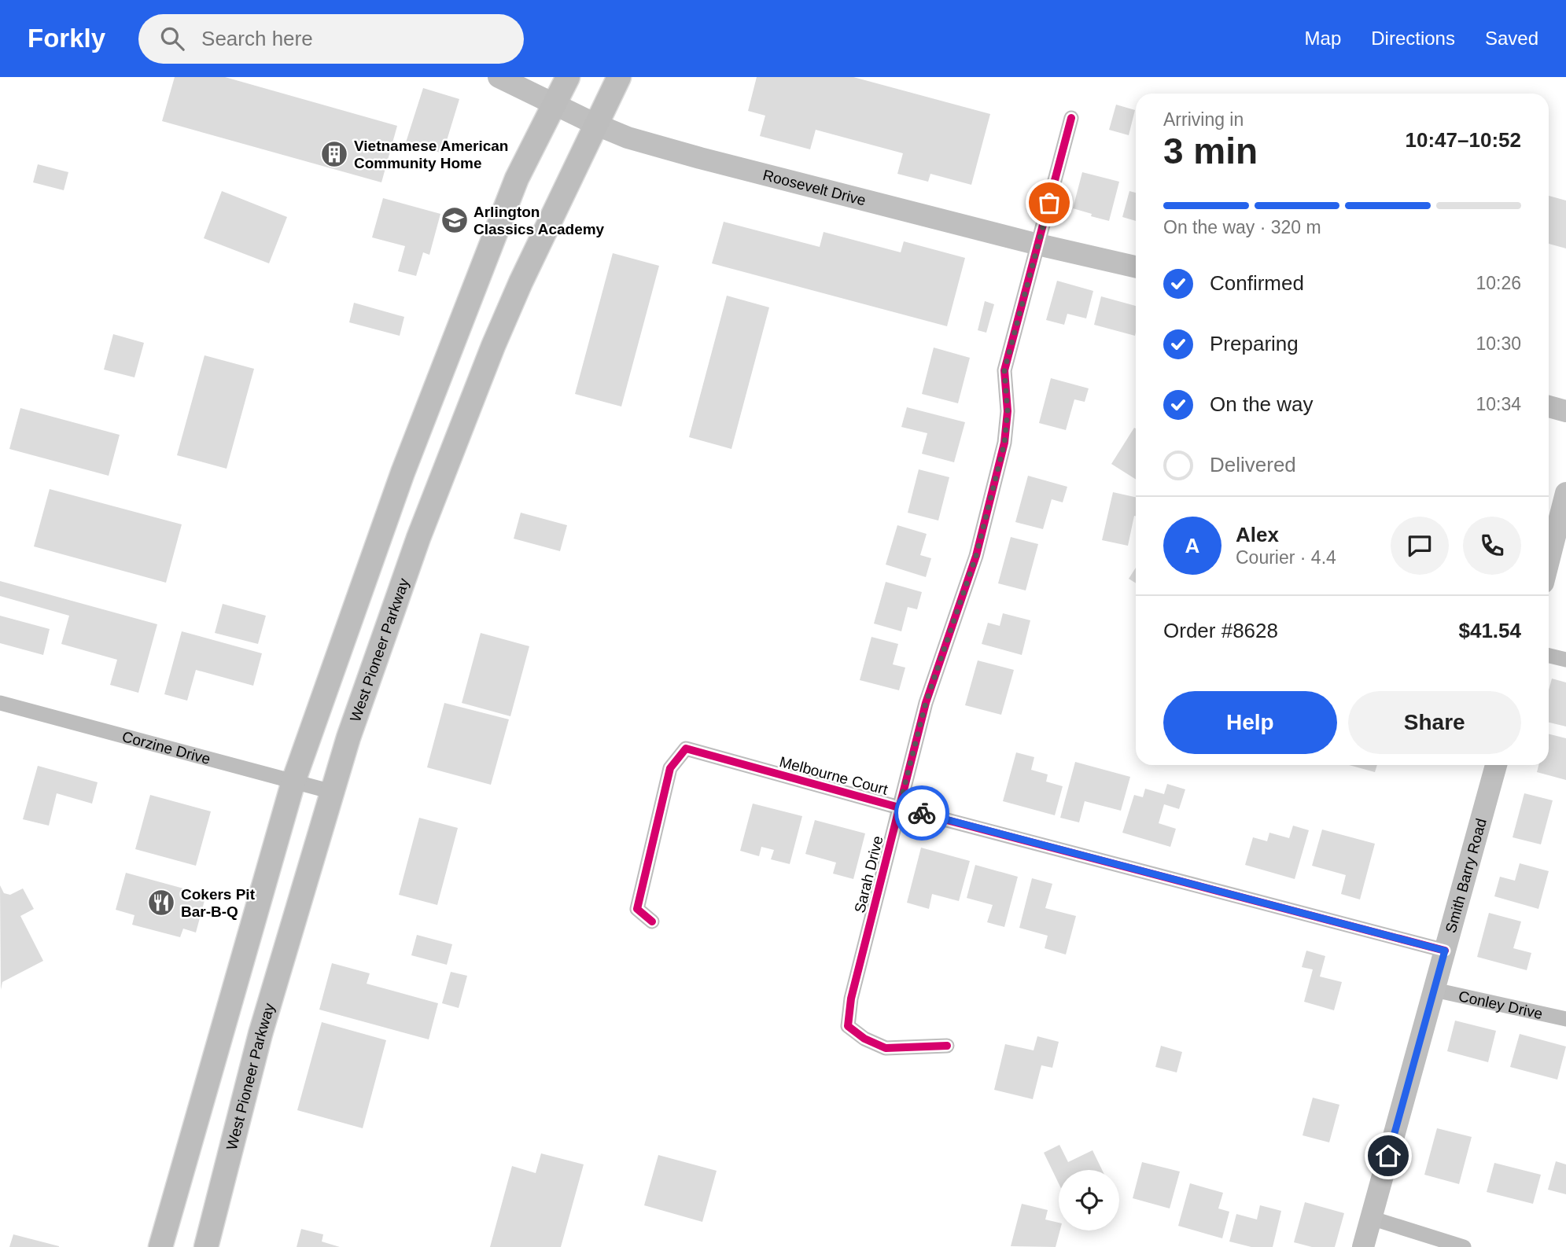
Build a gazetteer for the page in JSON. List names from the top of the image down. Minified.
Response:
{"streets":{"main road":["West Pioneer Parkway"],"street":["Roosevelt Drive","Corzine Drive","Melbourne Court","Sarah Drive","Smith Barry Road","Conley Drive"]},"crossings":[["Roosevelt Drive","West Pioneer Parkway"],["Roosevelt Drive","Sarah Drive"],["West Pioneer Parkway","Corzine Drive"],["Melbourne Court","Sarah Drive"],["Melbourne Court","Smith Barry Road"],["Smith Barry Road","Conley Drive"]],"places":{"building":["Vietnamese American Community Home"],"school or university":["Arlington Classics Academy"],"restaurant":["Cokers Pit Bar-B-Q"]},"page":{"header":"Forkly","search":"Search here","nav":["Map","Directions","Saved"],"heading":["3 min","Arriving in","10:47–10:52"],"panel":["Alex","Courier · 4.4","Order #8628","$41.54"],"bar":"On the way · 320 m","list":[["Confirmed","10:26"],["Preparing","10:30"],["On the way","10:34"],"Delivered"],"round":"A","buttons":["Help","Share"]}}
